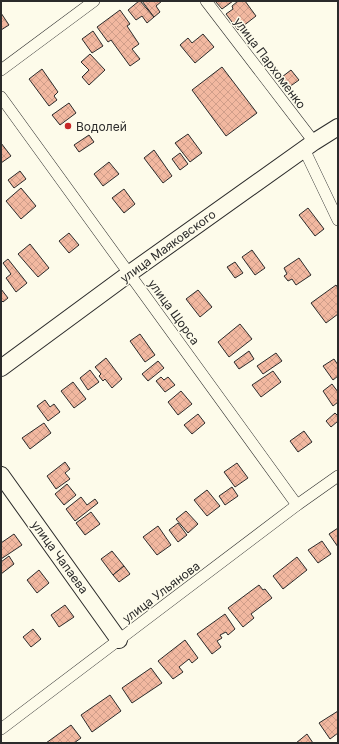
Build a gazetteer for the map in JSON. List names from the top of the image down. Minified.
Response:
{"streets":{"street":["улица Пархоменко","улица Маяковского","улица Щорса","улица Чапаева","улица Ульянова"]},"crossings":[["улица Пархоменко","улица Маяковского"],["улица Маяковского","улица Щорса"],["улица Щорса","улица Ульянова"],["улица Чапаева","улица Ульянова"]],"places":["Водолей"]}
